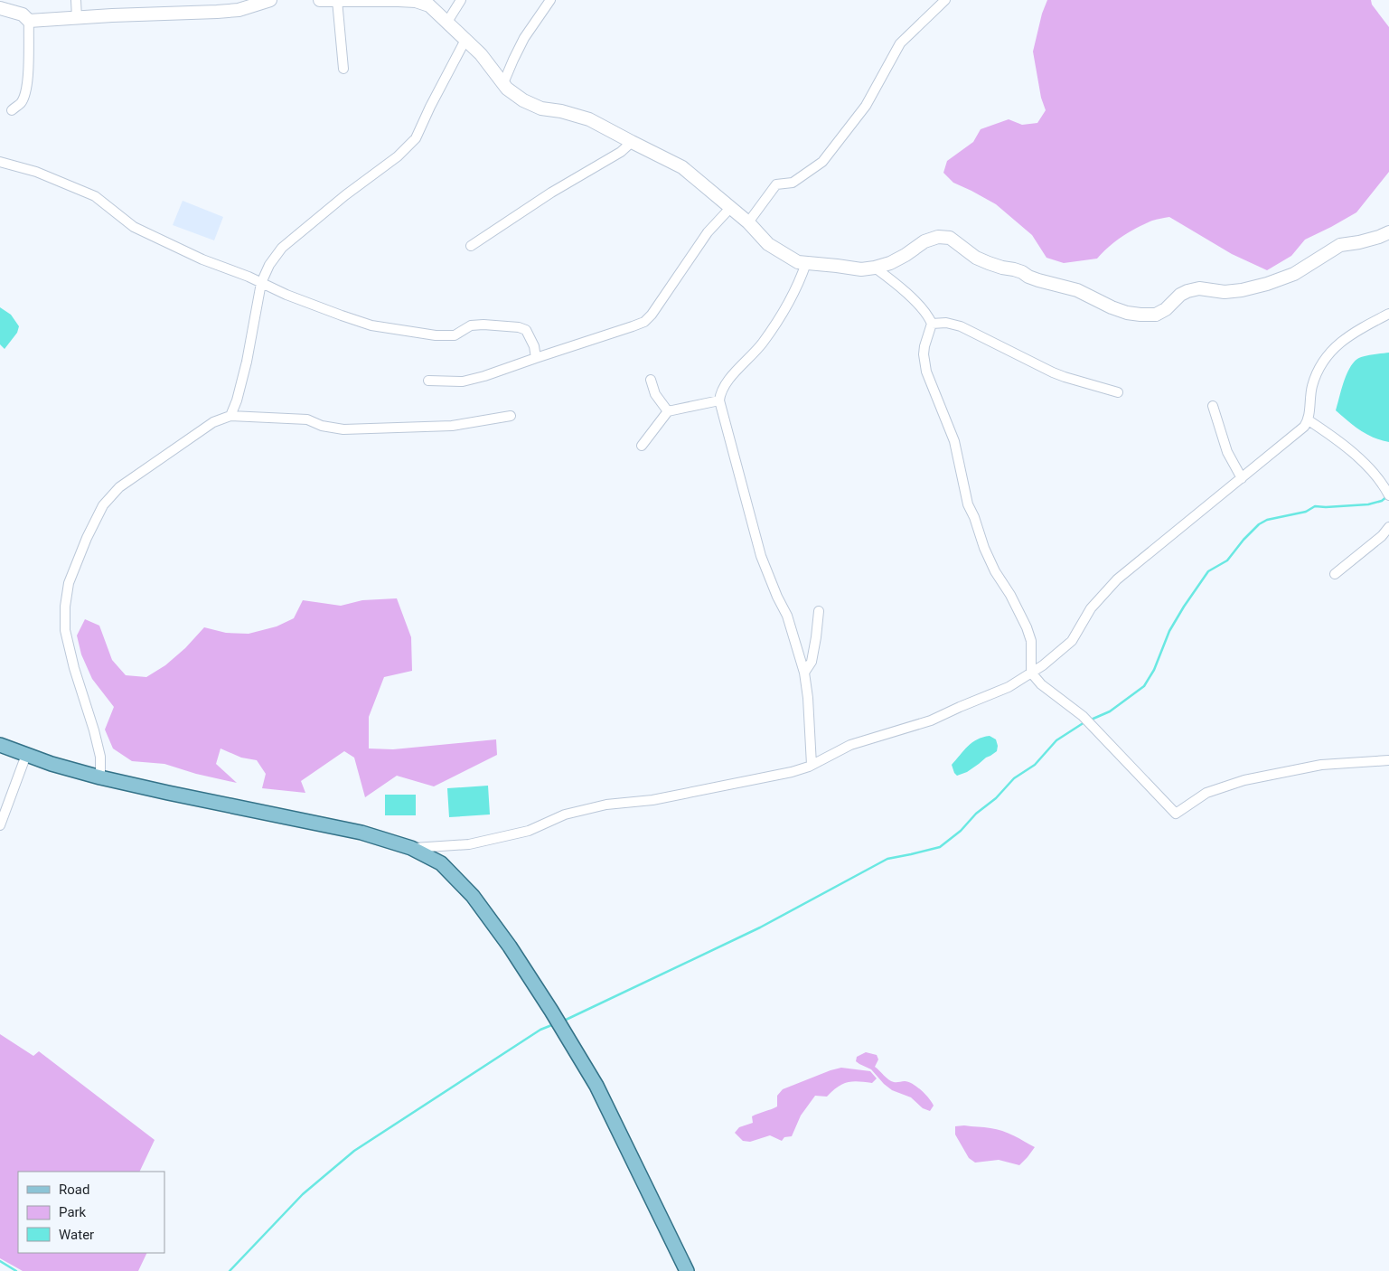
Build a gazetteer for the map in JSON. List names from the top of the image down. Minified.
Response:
{"legend":["Road","Park","Water"]}
